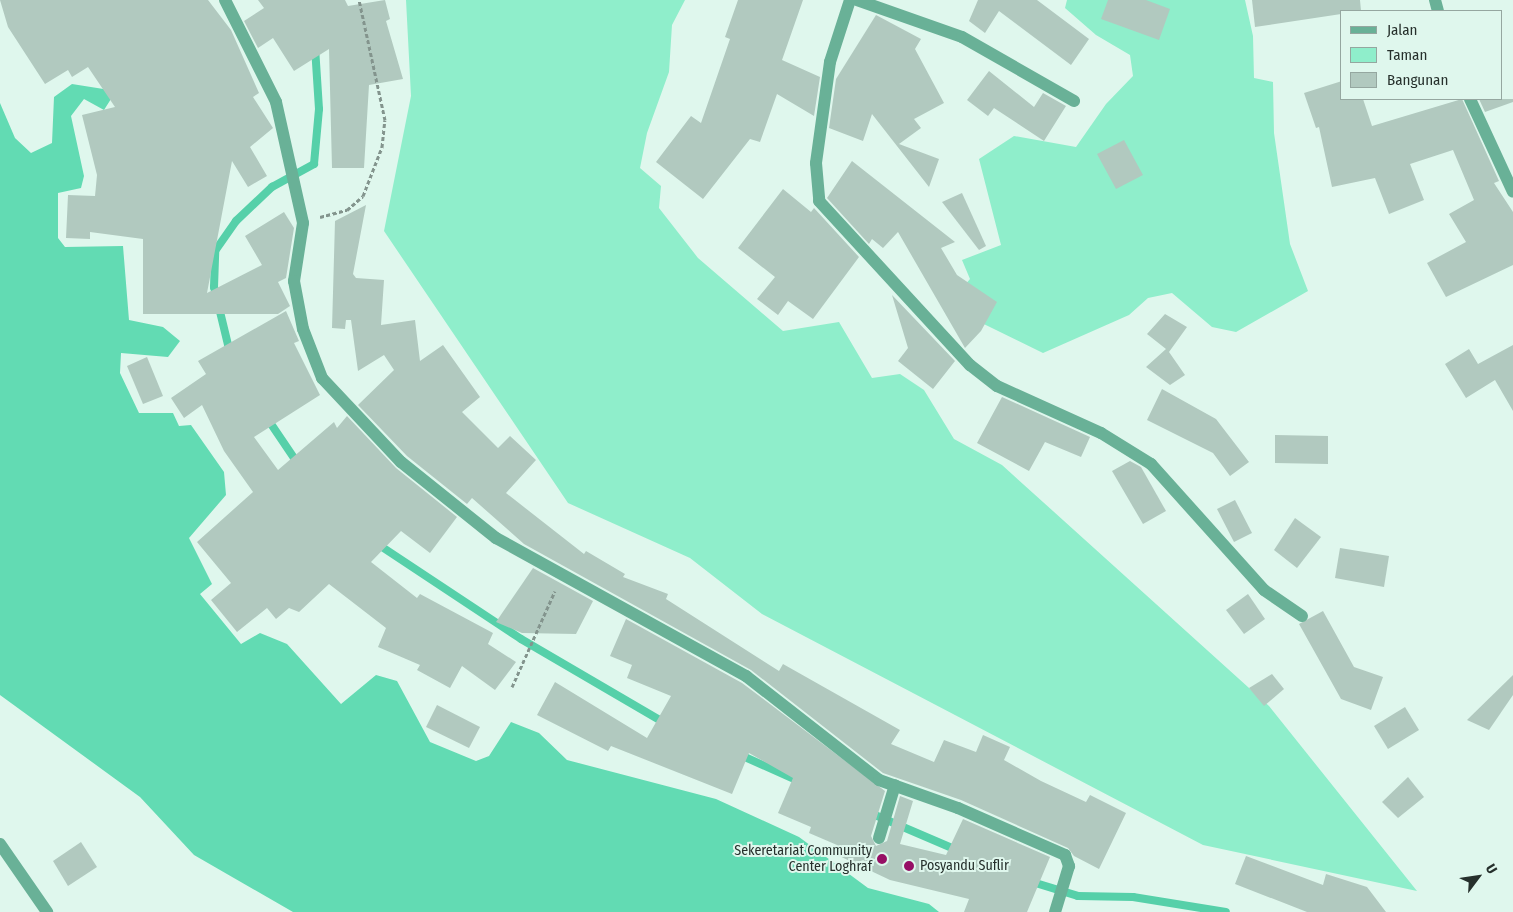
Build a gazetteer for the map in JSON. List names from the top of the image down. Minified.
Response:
{"places":["Sekeretariat Community Center Loghraf","Posyandu Suflir"],"legend":["Jalan","Taman","Bangunan"],"north":"top right"}
